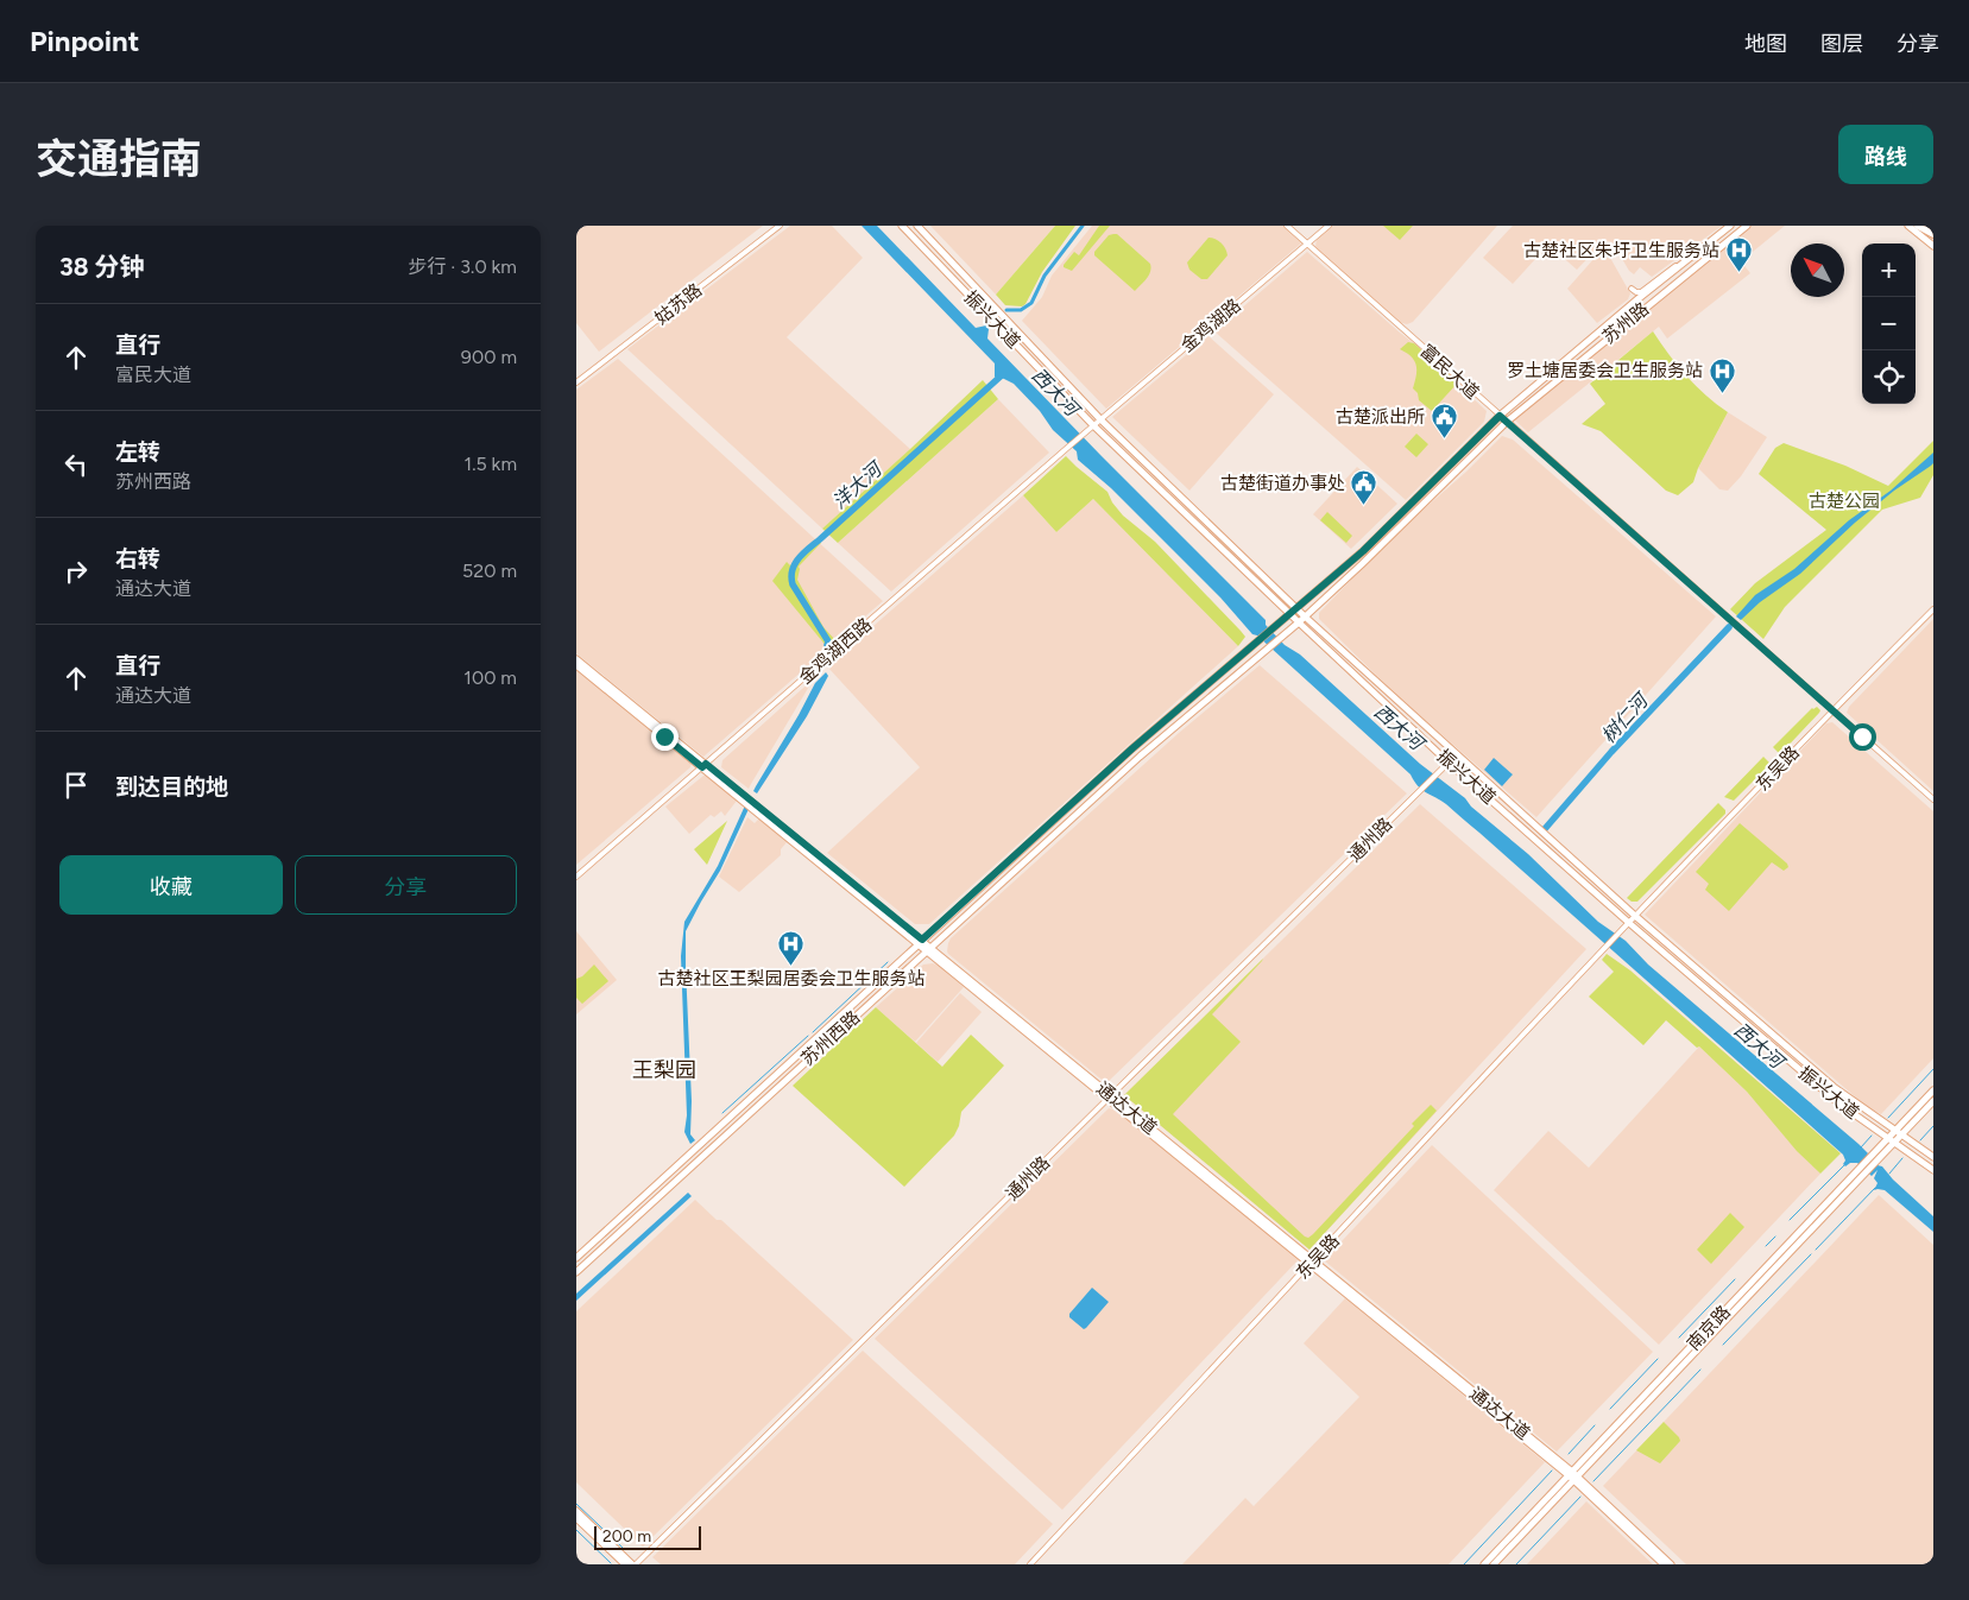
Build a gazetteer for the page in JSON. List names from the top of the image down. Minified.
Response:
{"streets":{"main road":["振兴大道","苏州路","苏州西路","通达大道","南京路"],"street":["姑苏路","金鸡湖路","富民大道","金鸡湖西路","东吴路","通州路"]},"crossings":[["振兴大道","金鸡湖路"],["振兴大道","金鸡湖西路"],["振兴大道","东吴路"],["振兴大道","通州路"],["振兴大道","苏州西路"],["振兴大道","南京路"],["苏州路","富民大道"],["苏州路","苏州西路"],["金鸡湖路","富民大道"],["金鸡湖路","金鸡湖西路"],["富民大道","东吴路"],["富民大道","苏州西路"],["金鸡湖西路","通达大道"],["东吴路","通达大道"],["通州路","通达大道"],["苏州西路","通达大道"],["通达大道","南京路"]],"districts":["王梨园"],"water":["西大河","洋大河","树仁河"],"parks":["古楚公园"],"places":{"hospital":["古楚社区朱圩卫生服务站","罗土塘居委会卫生服务站","古楚社区王梨园居委会卫生服务站"],"public building":["古楚派出所","古楚街道办事处"]},"scale_bar":"200 m","north":"top left","page":{"header":"Pinpoint","nav":["地图","图层","分享"],"title":"交通指南","buttons":["路线",["收藏","分享"]],"heading":["38 分钟","步行 · 3.0 km"],"map_buttons":["+","−"],"list":[["直行","富民大道","900 m"],["左转","苏州西路","1.5 km"],["右转","通达大道","520 m"],["直行","通达大道","100 m"],"到达目的地"],"scale":"200 m"}}
